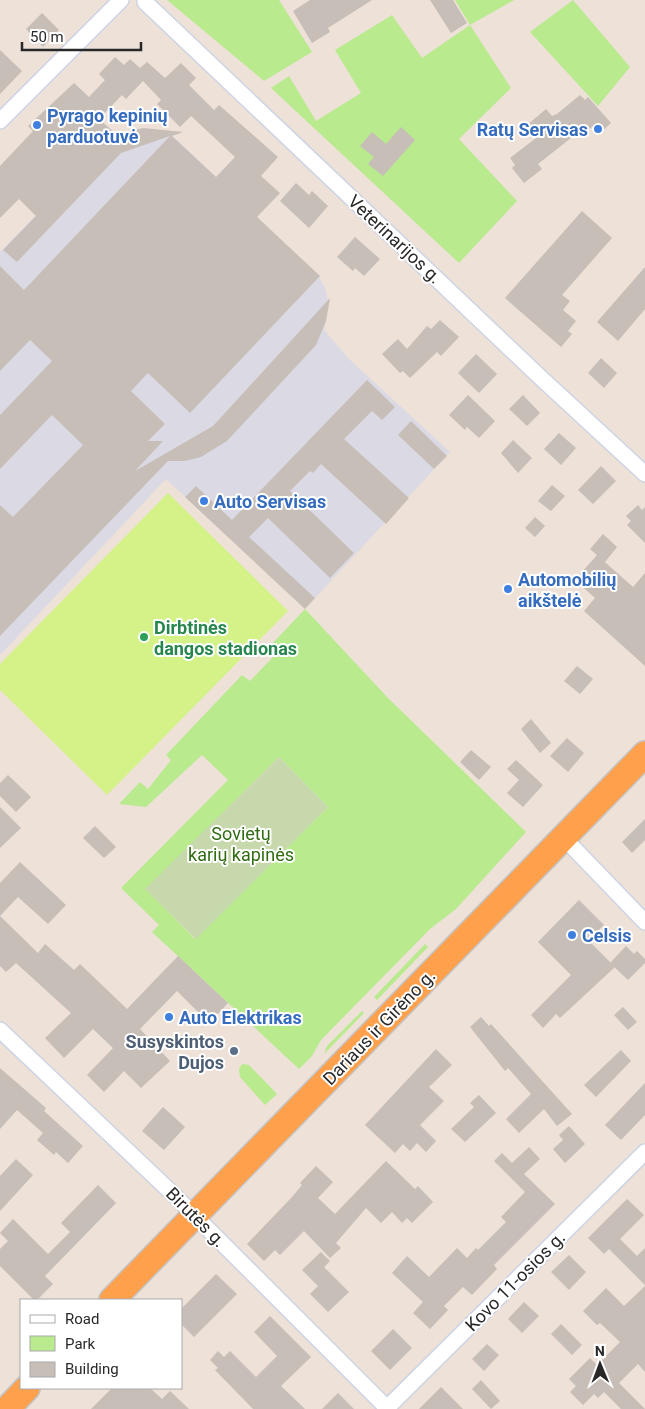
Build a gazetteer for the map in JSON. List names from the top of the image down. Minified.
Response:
{"streets":{"highway":["Dariaus ir Girėno g."],"street":["Veterinarijos g.","Birutės g.","Kovo 11-osios g."]},"crossings":[["Dariaus ir Girėno g.","Birutės g."],["Birutės g.","Kovo 11-osios g."]],"parks":["Sovietų karių kapinės"],"places":["Pyrago kepinių parduotuvė","Ratų Servisas","Auto Servisas","Automobilių aikštelė","Dirbtinės dangos stadionas","Celsis","Auto Elektrikas","Susyskintos Dujos"],"legend":["Road","Park","Building"],"scale_bar":"50 m","north":"top"}
